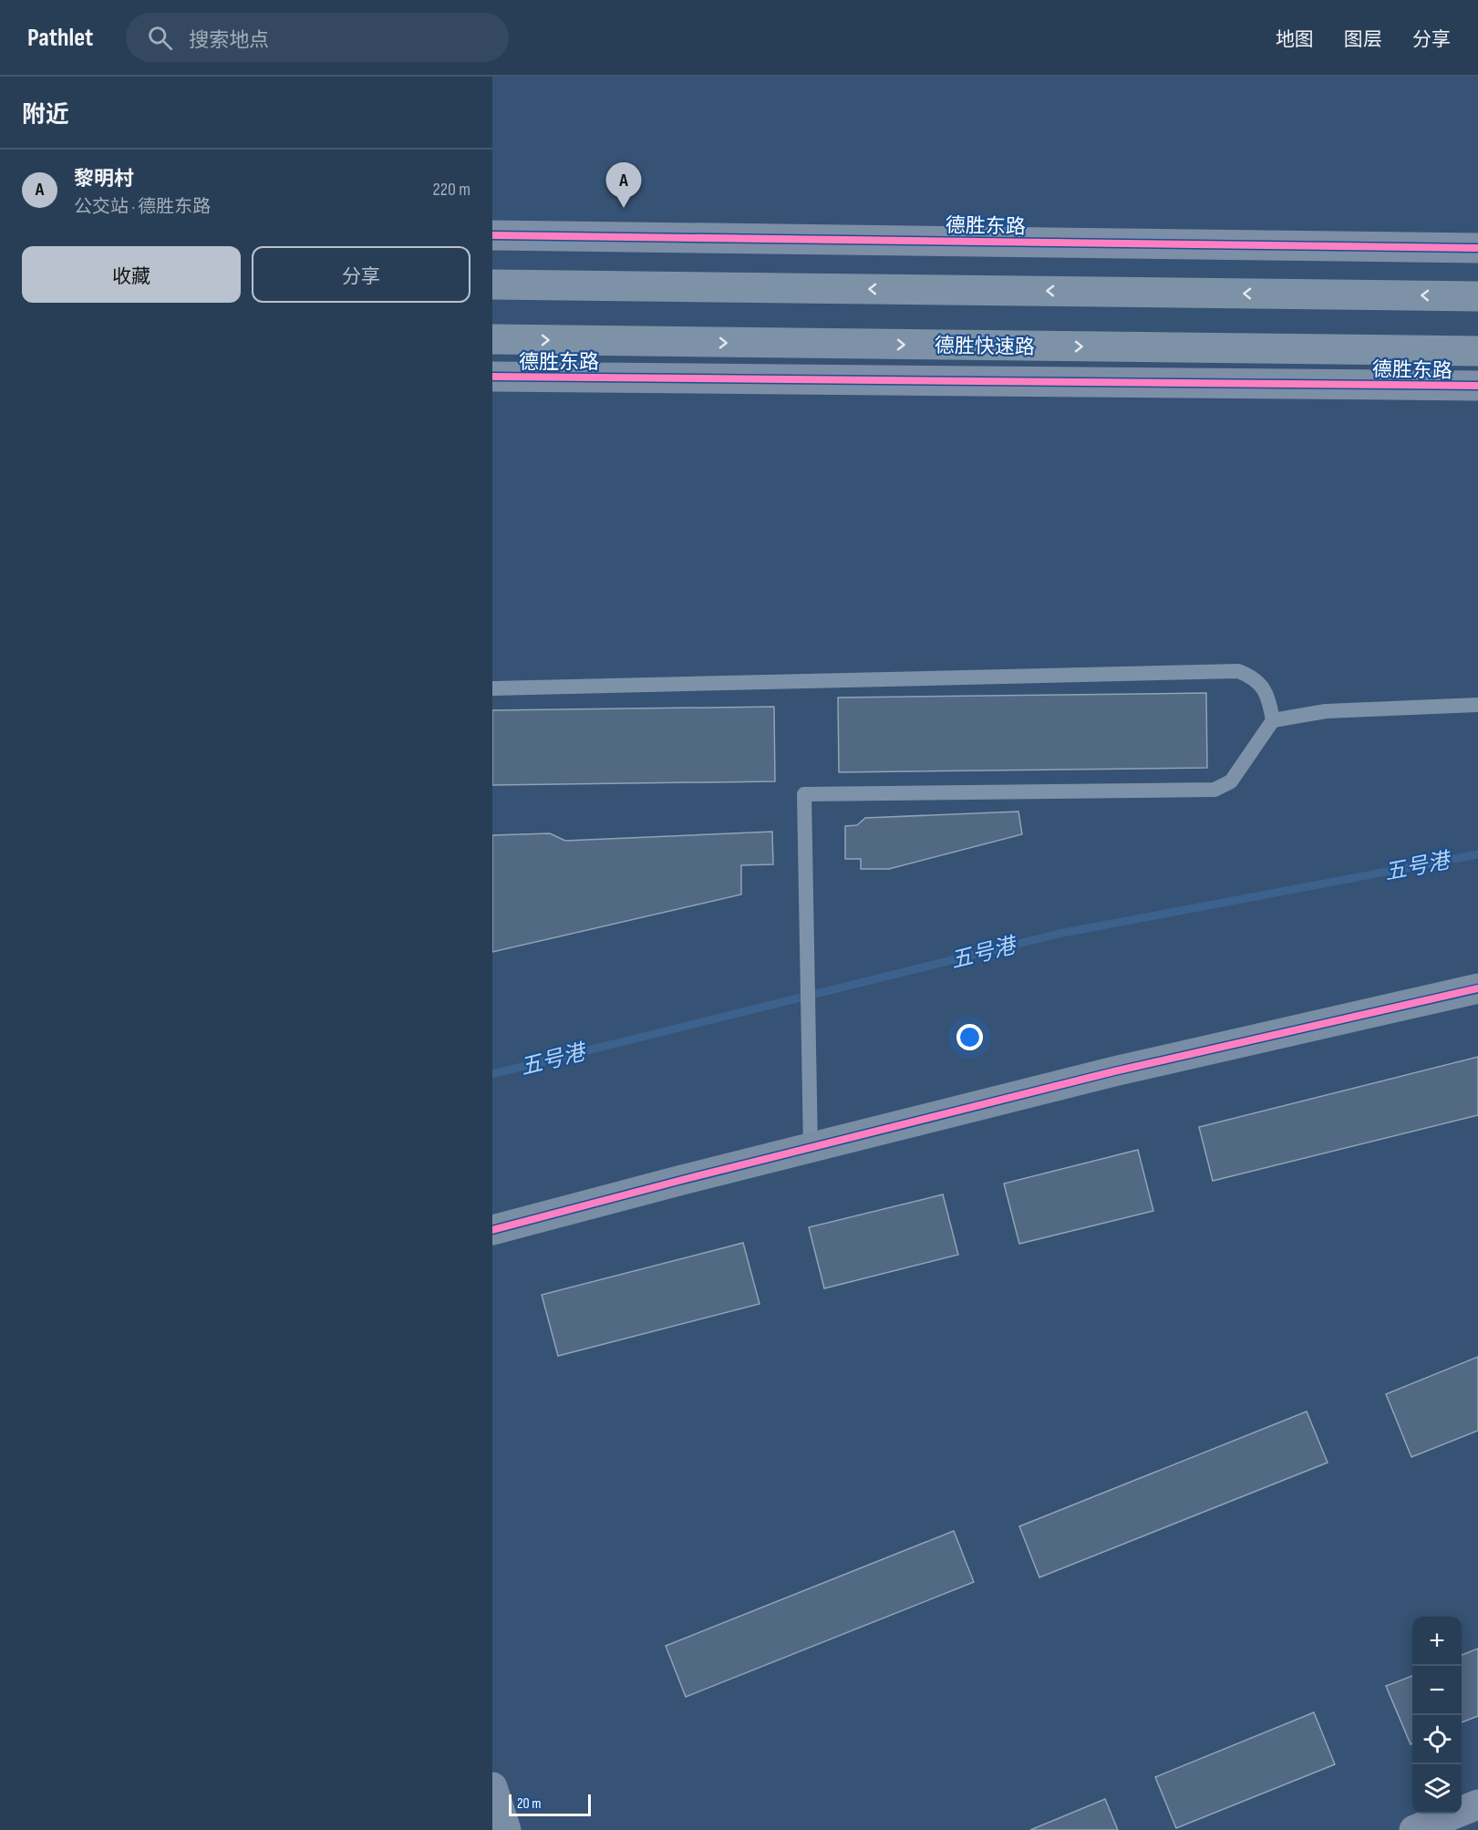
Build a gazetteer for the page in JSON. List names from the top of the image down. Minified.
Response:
{"streets":{"highway":["德胜快速路"],"main road":["德胜东路"]},"water":["五号港"],"scale_bar":"20 m","page":{"header":"Pathlet","search":"搜索地点","nav":["地图","图层","分享"],"heading":"附近","list":[{"mark":"A","name":"黎明村","note":"公交站 · 德胜东路","value":"220 m"}],"pins":"A","buttons":["收藏","分享"],"map_buttons":["+","−"],"scale":"20 m"}}
